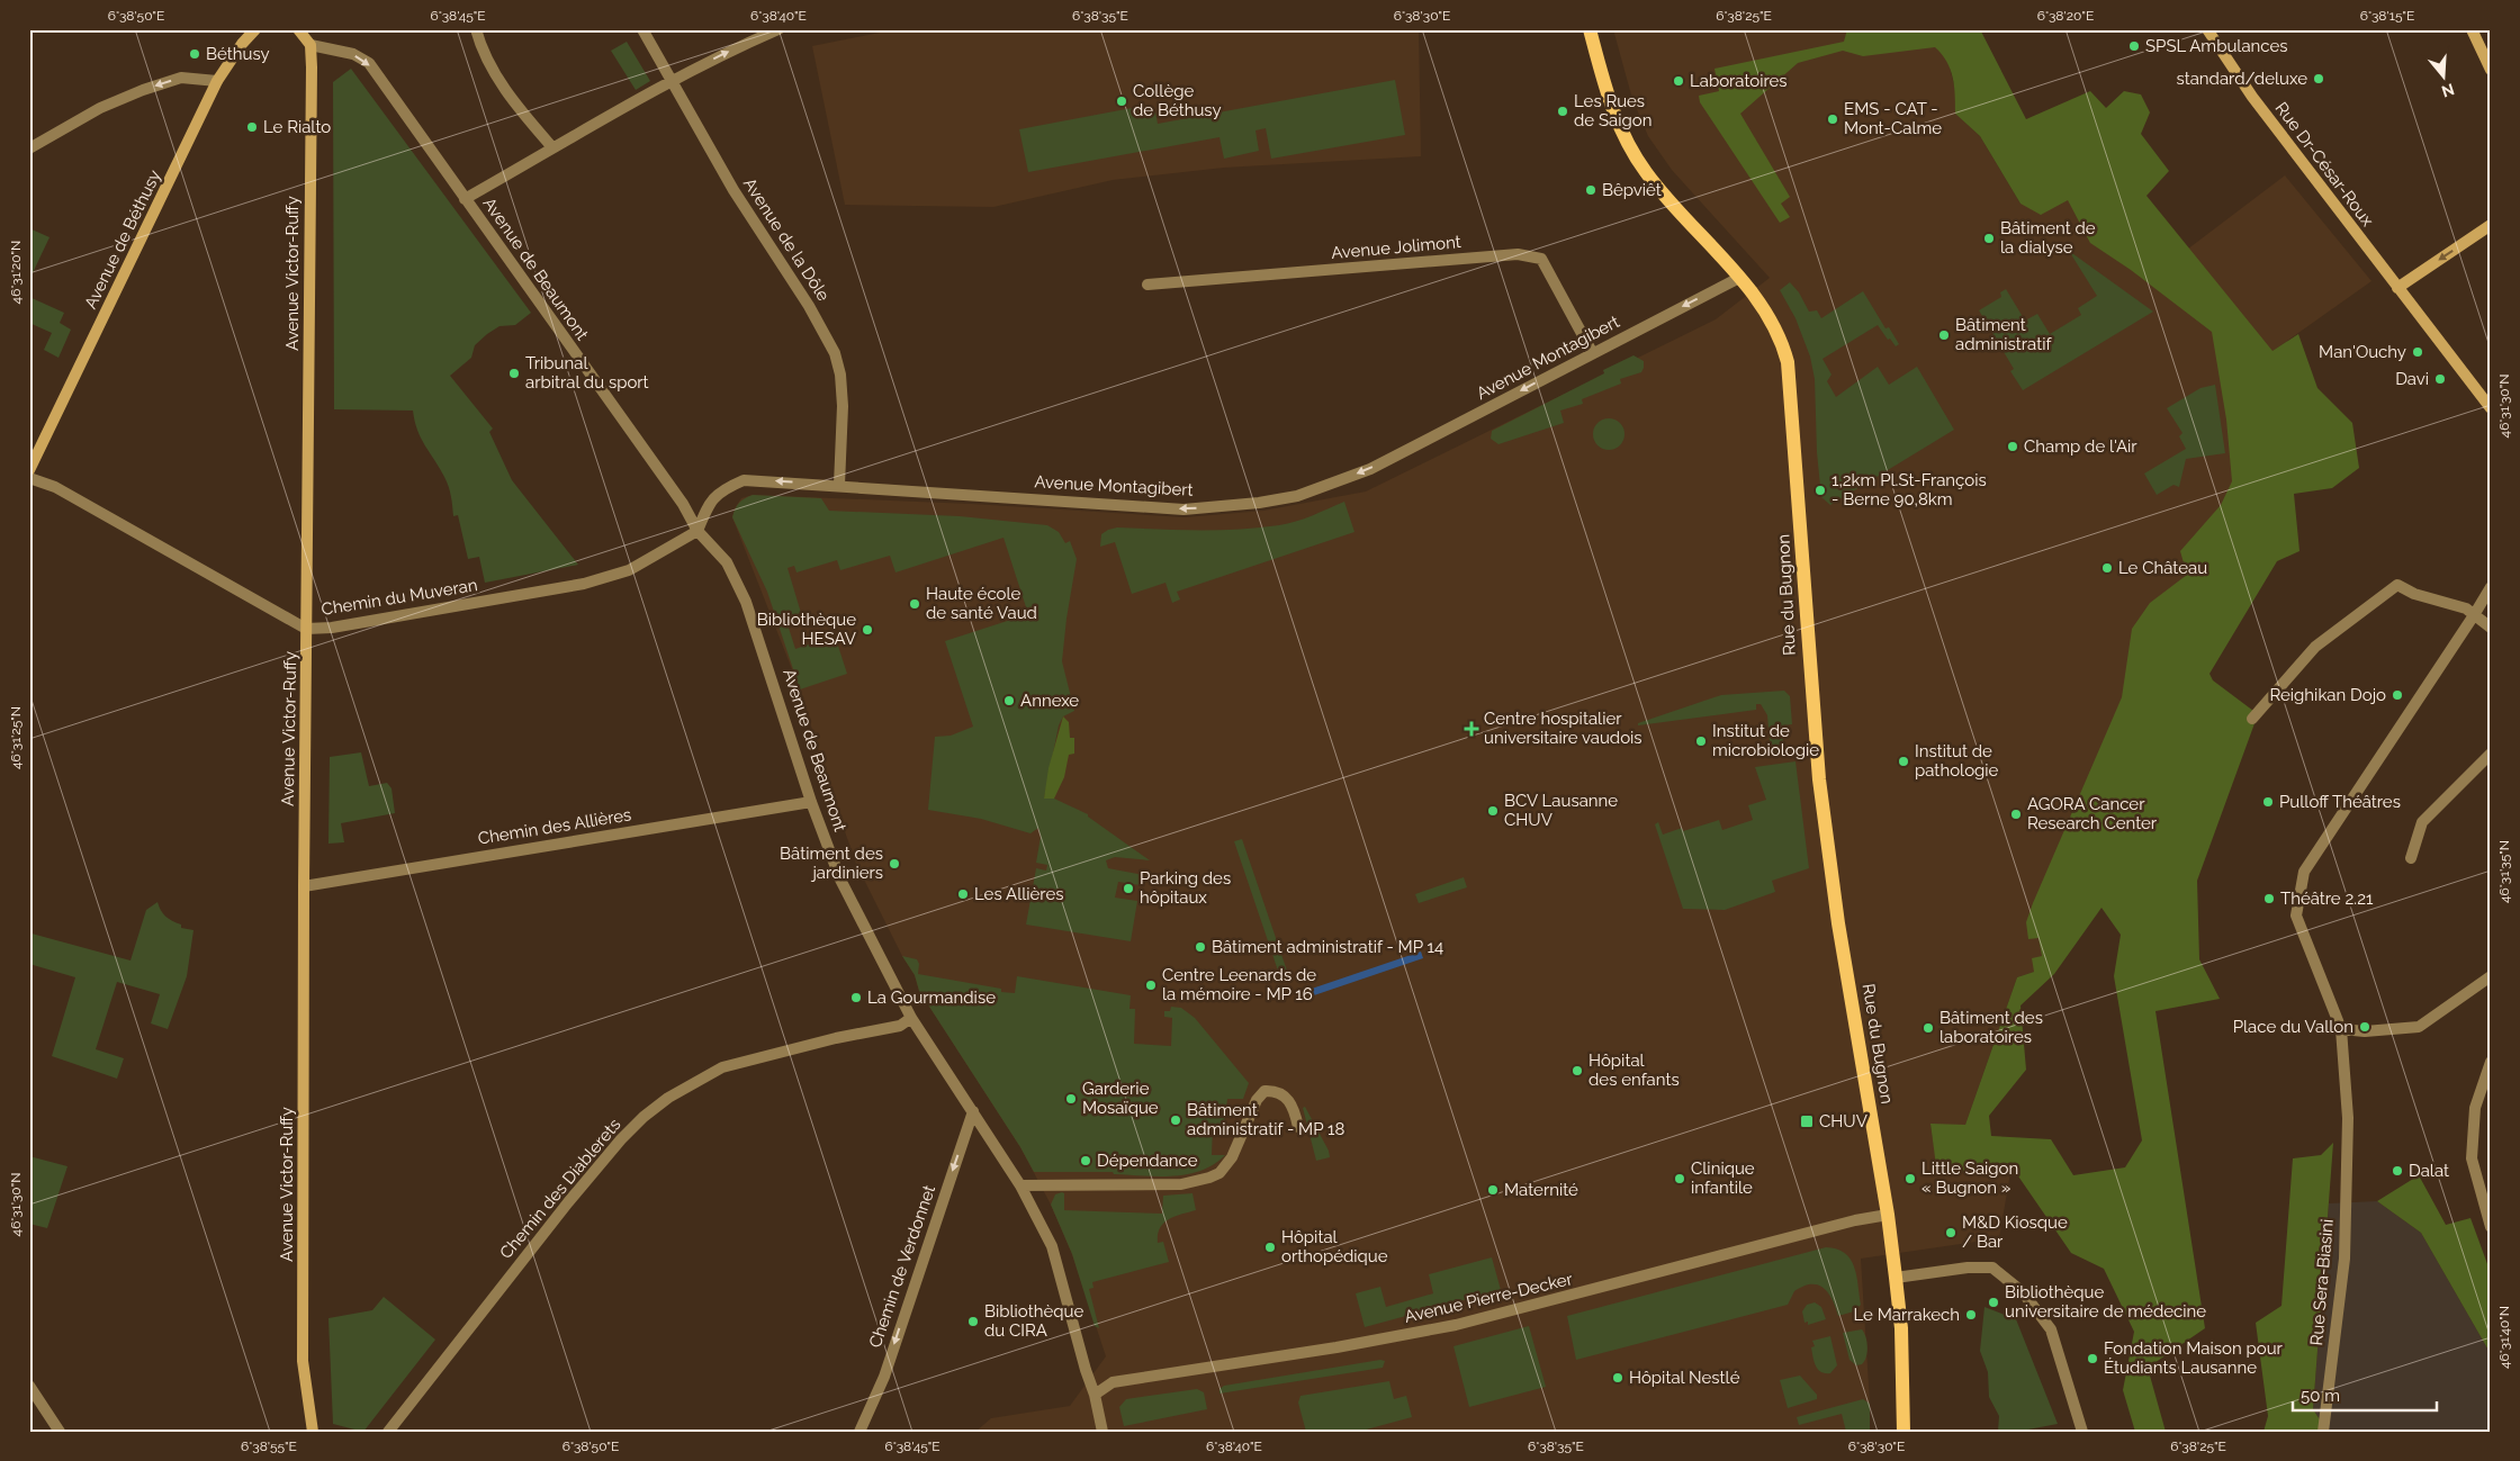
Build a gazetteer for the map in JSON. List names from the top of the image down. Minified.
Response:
{"streets":{"main road":["Rue du Bugnon"],"street":["Rue Dr-César-Roux","Avenue de Béthusy","Avenue de la Dôle","Avenue Jolimont","Avenue de Beaumont","Avenue Victor-Ruffy","Avenue Montagibert","Chemin du Muveran","Chemin des Allières","Chemin des Diablerets","Chemin de Verdonnet","Rue Sera-Biasini","Avenue Pierre-Decker"]},"crossings":[["Avenue de la Dôle","Avenue Montagibert"],["Avenue Jolimont","Avenue Montagibert"],["Avenue de Beaumont","Avenue Victor-Ruffy"],["Avenue de Beaumont","Avenue Montagibert"],["Avenue de Beaumont","Chemin du Muveran"],["Avenue de Beaumont","Chemin des Allières"],["Avenue de Beaumont","Chemin des Diablerets"],["Avenue de Beaumont","Chemin de Verdonnet"],["Avenue de Beaumont","Avenue Pierre-Decker"],["Avenue Victor-Ruffy","Chemin du Muveran"],["Avenue Victor-Ruffy","Chemin des Allières"],["Avenue Montagibert","Rue du Bugnon"],["Avenue Montagibert","Chemin du Muveran"],["Rue du Bugnon","Avenue Pierre-Decker"]],"one_way":["Avenue Montagibert","Chemin de Verdonnet"],"places":{"other":["SPSL Ambulances","Béthusy","standard/deluxe","Laboratoires","Collège de Béthusy","Les Rues de Saigon","EMS - CAT - Mont-Calme","Le Rialto","Bêpviêt","Bâtiment de la dialyse","Bâtiment administratif","Man'Ouchy","Tribunal arbitral du sport","Davi","Champ de l'Air","1,2km Pl.St-François - Berne 90,8km","Le Château","Haute école de santé Vaud","Bibliothèque HESAV","Reighikan Dojo","Annexe","Institut de microbiologie","Institut de pathologie","Pulloff Théâtres","BCV Lausanne CHUV","AGORA Cancer Research Center","Bâtiment des jardiniers","Parking des hôpitaux","Les Allières","Théâtre 2.21","Bâtiment administratif - MP 14","Centre Leenards de la mémoire - MP 16","La Gourmandise","Place du Vallon","Bâtiment des laboratoires","Hôpital des enfants","Garderie Mosaïque","Bâtiment administratif - MP 18","Dépendance","Dalat","Clinique infantile","Little Saigon « Bugnon »","Maternité","M&D Kiosque / Bar","Hôpital orthopédique","Bibliothèque universitaire de médecine","Le Marrakech","Bibliothèque du CIRA","Fondation Maison pour Étudiants Lausanne","Hôpital Nestlé"],"health":["Centre hospitalier universitaire vaudois"],"transit":["CHUV"]},"scale_bar":"50 m","north":"bottom","coordinates":["6°38'50\"E","6°38'45\"E","6°38'40\"E","6°38'35\"E","6°38'30\"E","6°38'25\"E","6°38'20\"E","6°38'15\"E","46°31'20\"N","46°31'30\"N","46°31'25\"N","46°31'35\"N","46°31'40\"N","6°38'55\"E"]}
